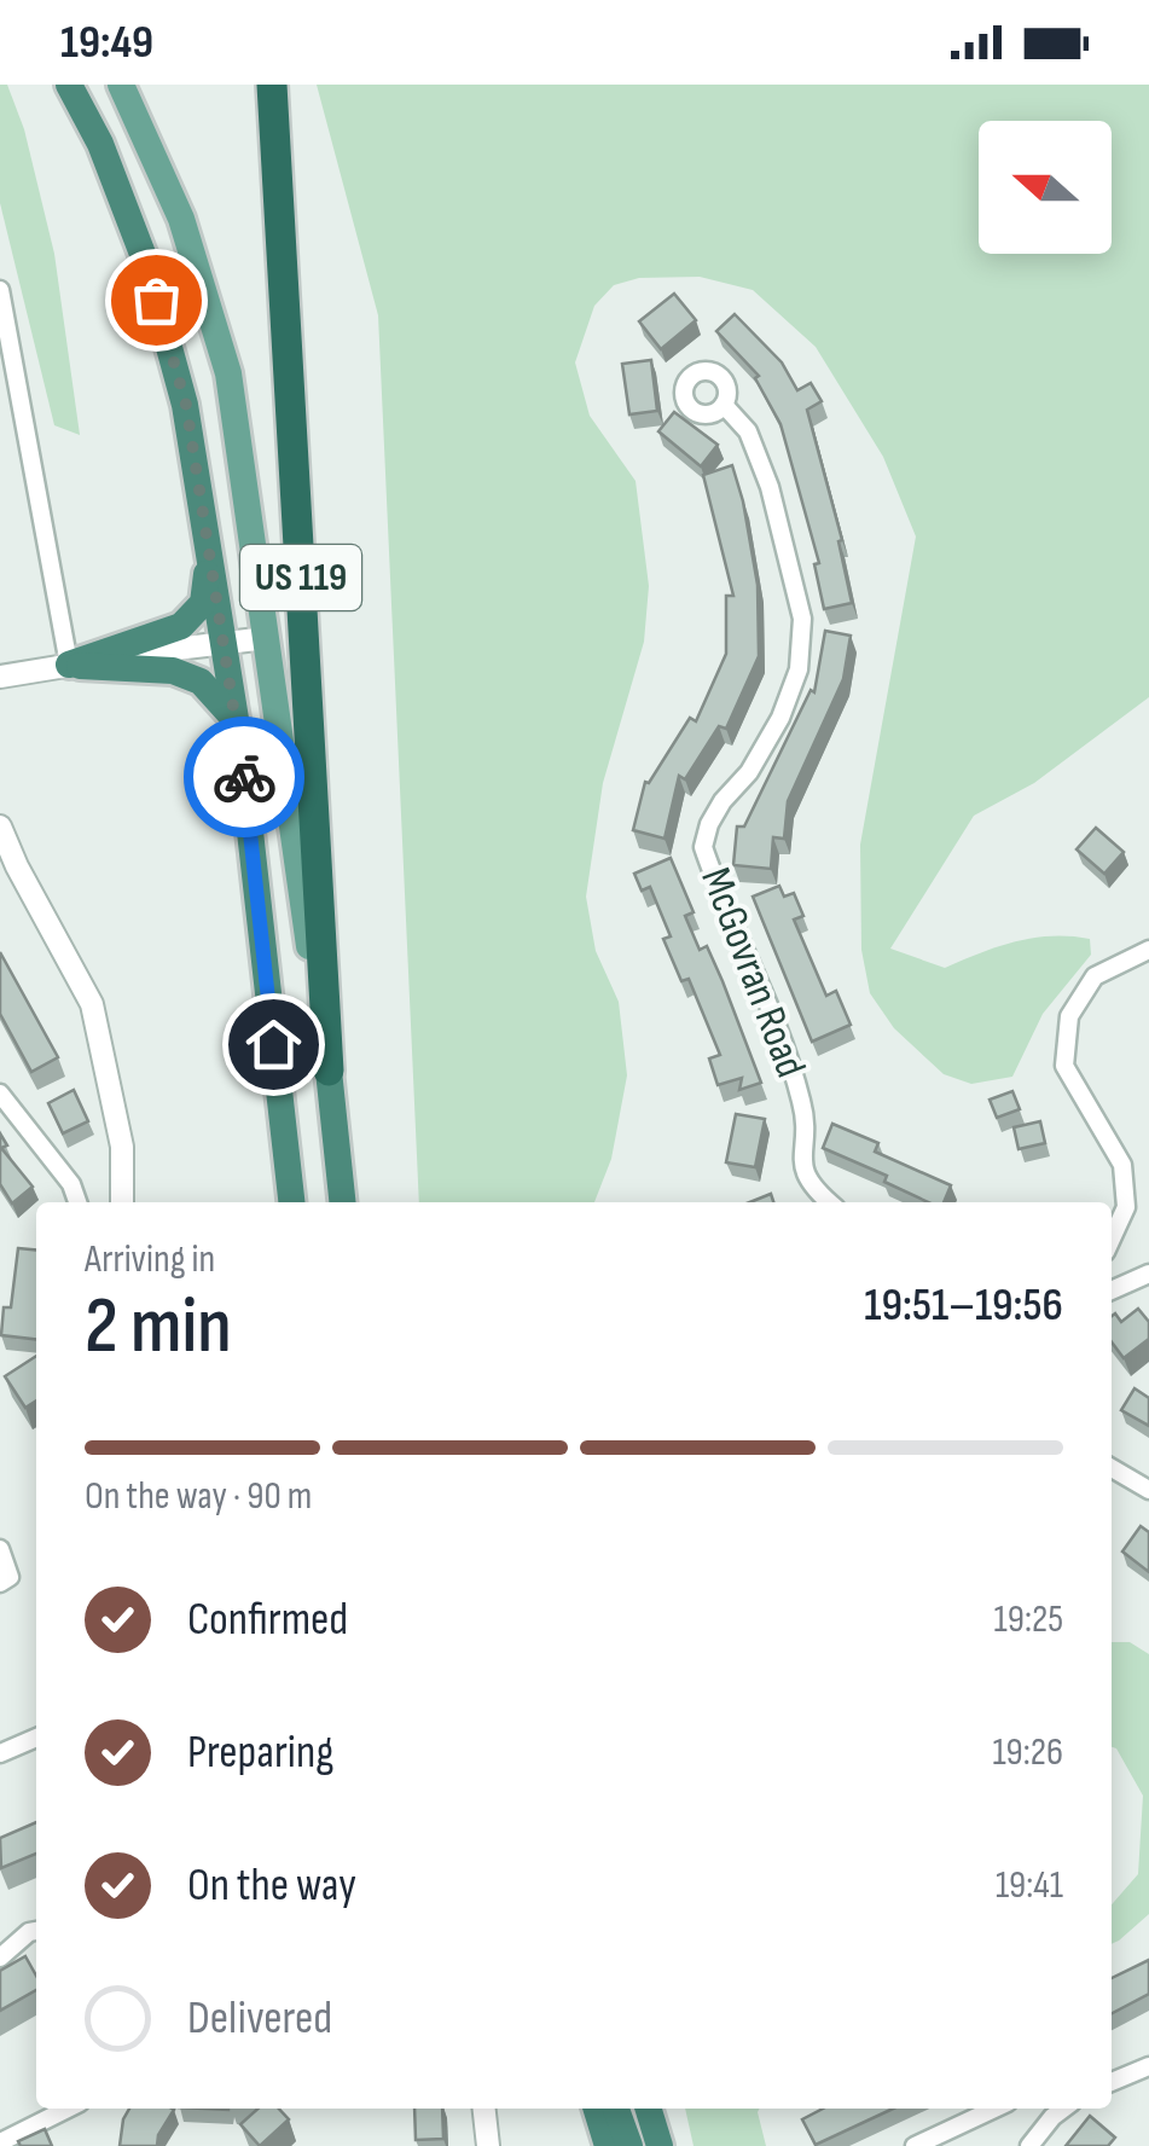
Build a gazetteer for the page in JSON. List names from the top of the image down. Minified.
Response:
{"streets":{"highway":["US 119"],"street":["McGovran Road"]},"north":"left","page":{"status":"19:49","heading":["2 min","Arriving in","19:51–19:56"],"bar":"On the way · 90 m","list":[["Confirmed","19:25"],["Preparing","19:26"],["On the way","19:41"],"Delivered"]}}
